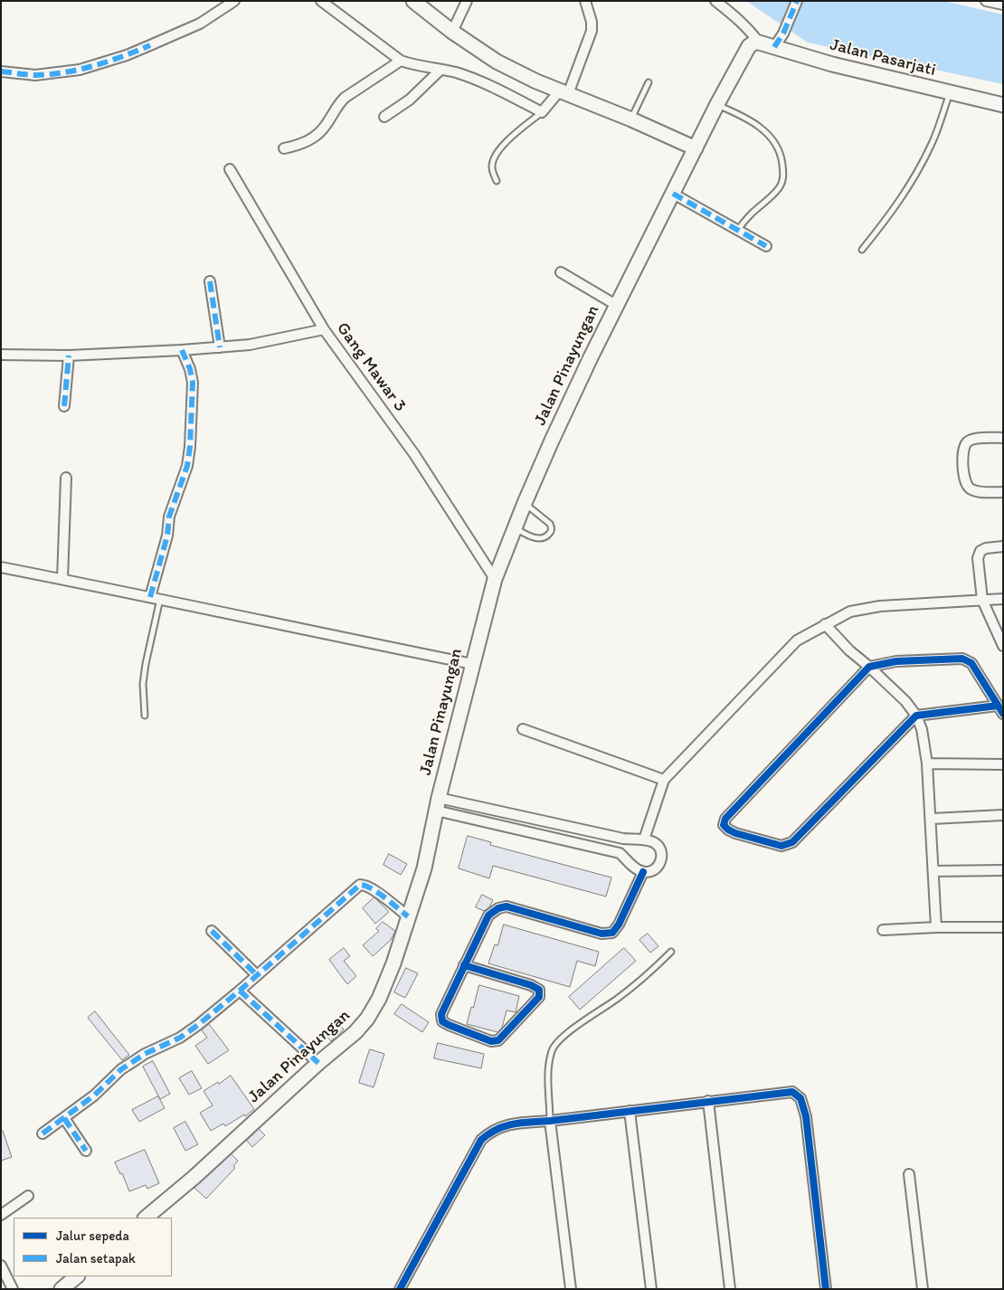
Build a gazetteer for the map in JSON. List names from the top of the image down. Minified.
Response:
{"streets":{"main road":["Jalan Pasarjati","Jalan Pinayungan"],"street":["Gang Mawar 3"]},"crossings":[["Jalan Pasarjati","Jalan Pinayungan"],["Jalan Pinayungan","Gang Mawar 3"]],"legend":["Jalur sepeda","Jalan setapak"]}
